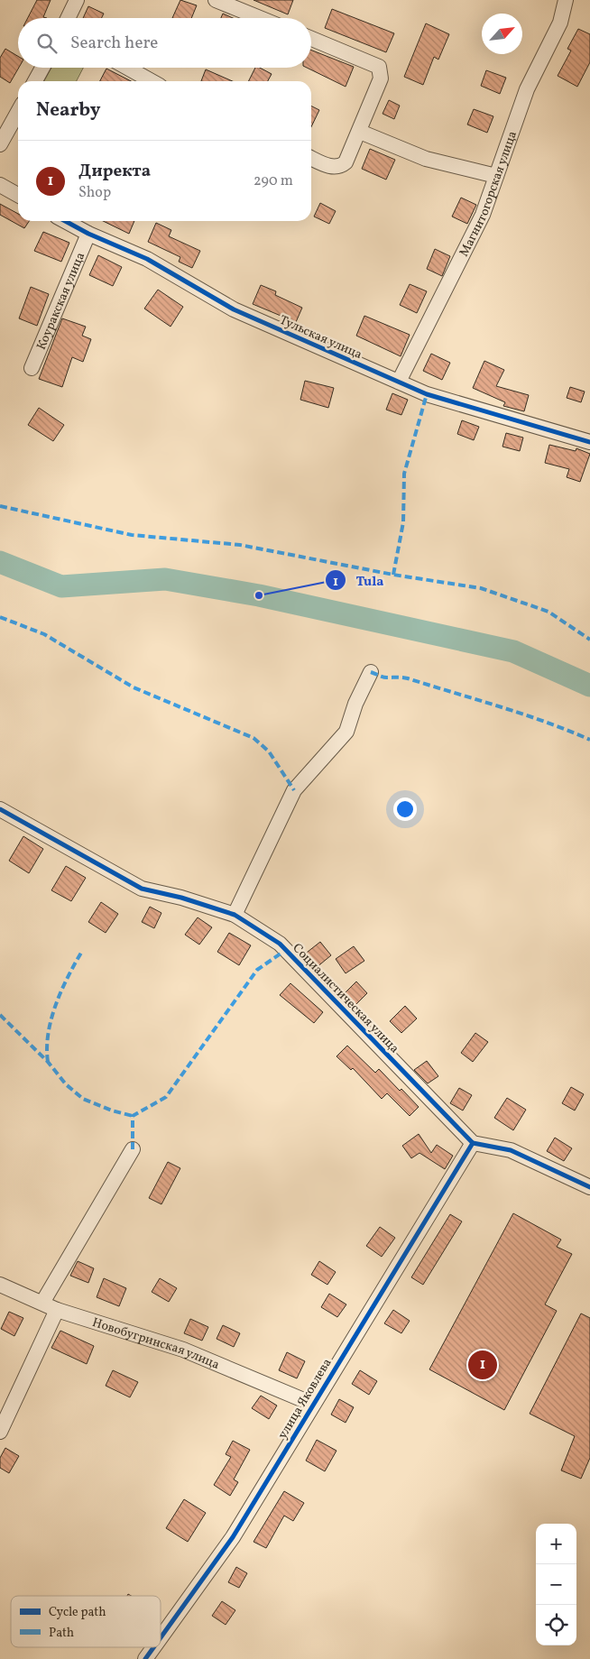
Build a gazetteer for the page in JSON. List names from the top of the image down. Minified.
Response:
{"streets":{"street":["Магнитогорская улица","Коуракская улица","Тульская улица","Социалистическая улица","Новобугринская улица","улица Яковлева"]},"crossings":[["Магнитогорская улица","Тульская улица"],["Коуракская улица","Тульская улица"],["Социалистическая улица","улица Яковлева"],["Новобугринская улица","улица Яковлева"]],"places":["Tula"],"legend":["Cycle path","Path"],"north":"top right","page":{"search":"Search here","heading":"Nearby","list":[{"mark":"1","name":"Директа","note":"Shop","value":"290 m"}],"pins":"1","map_buttons":["+","−"]}}
